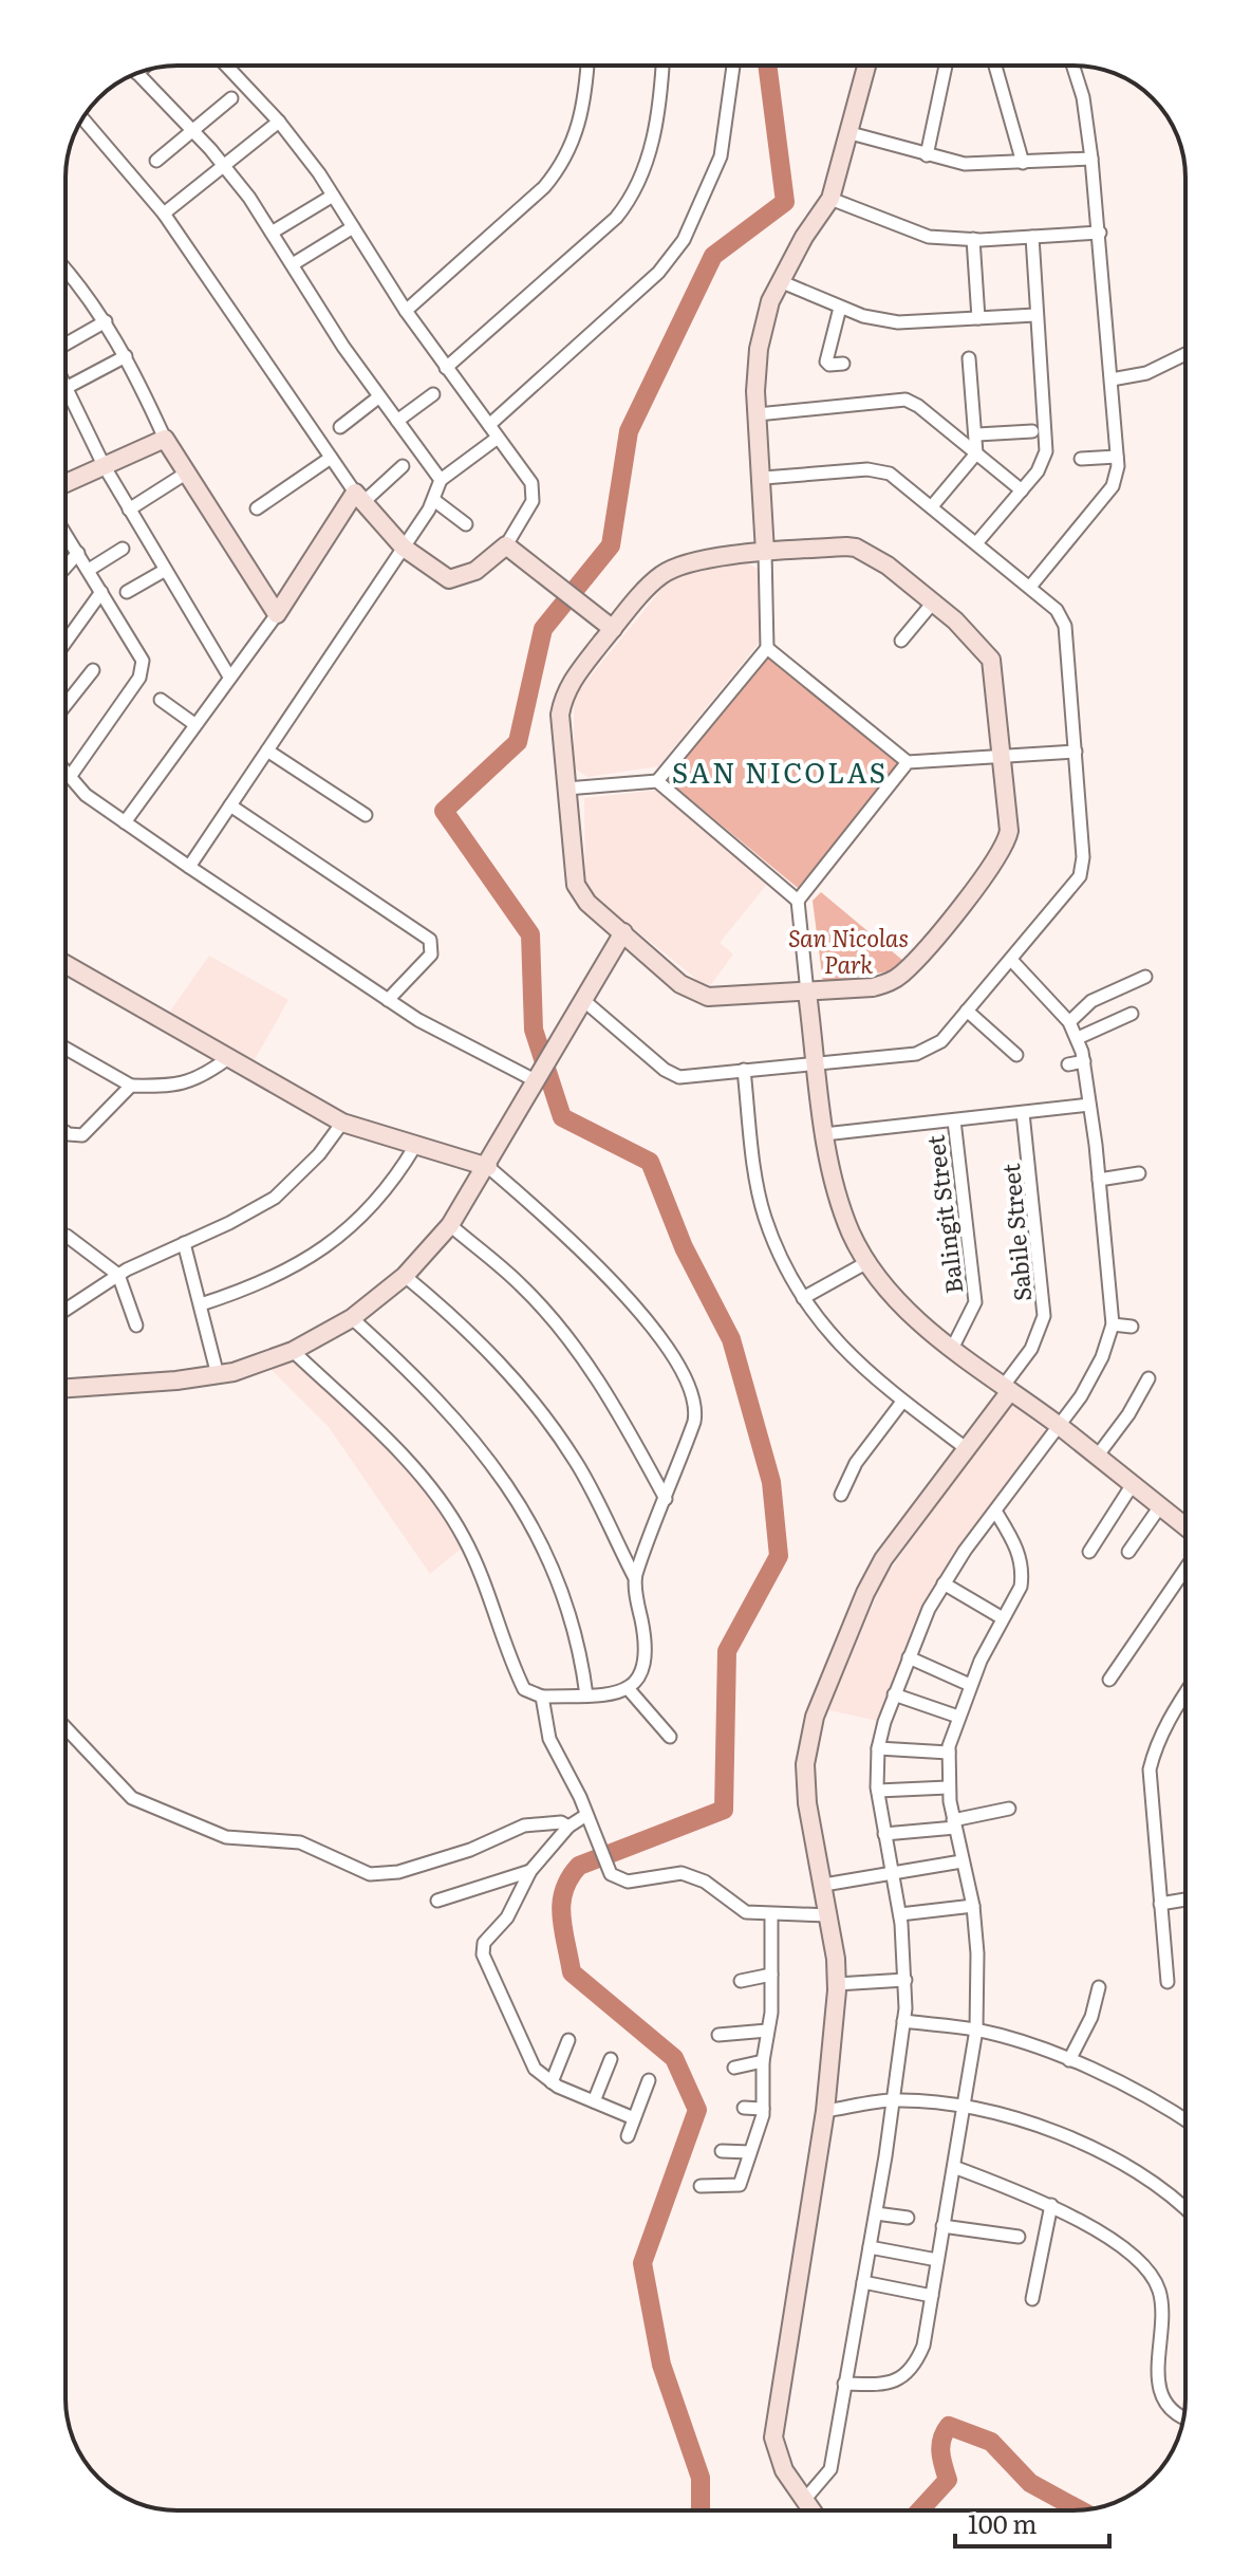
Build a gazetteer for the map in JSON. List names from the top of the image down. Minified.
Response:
{"streets":{"street":["Balingit Street","Sabile Street"]},"districts":["SAN NICOLAS"],"parks":["San Nicolas Park"],"scale_bar":"100 m"}
